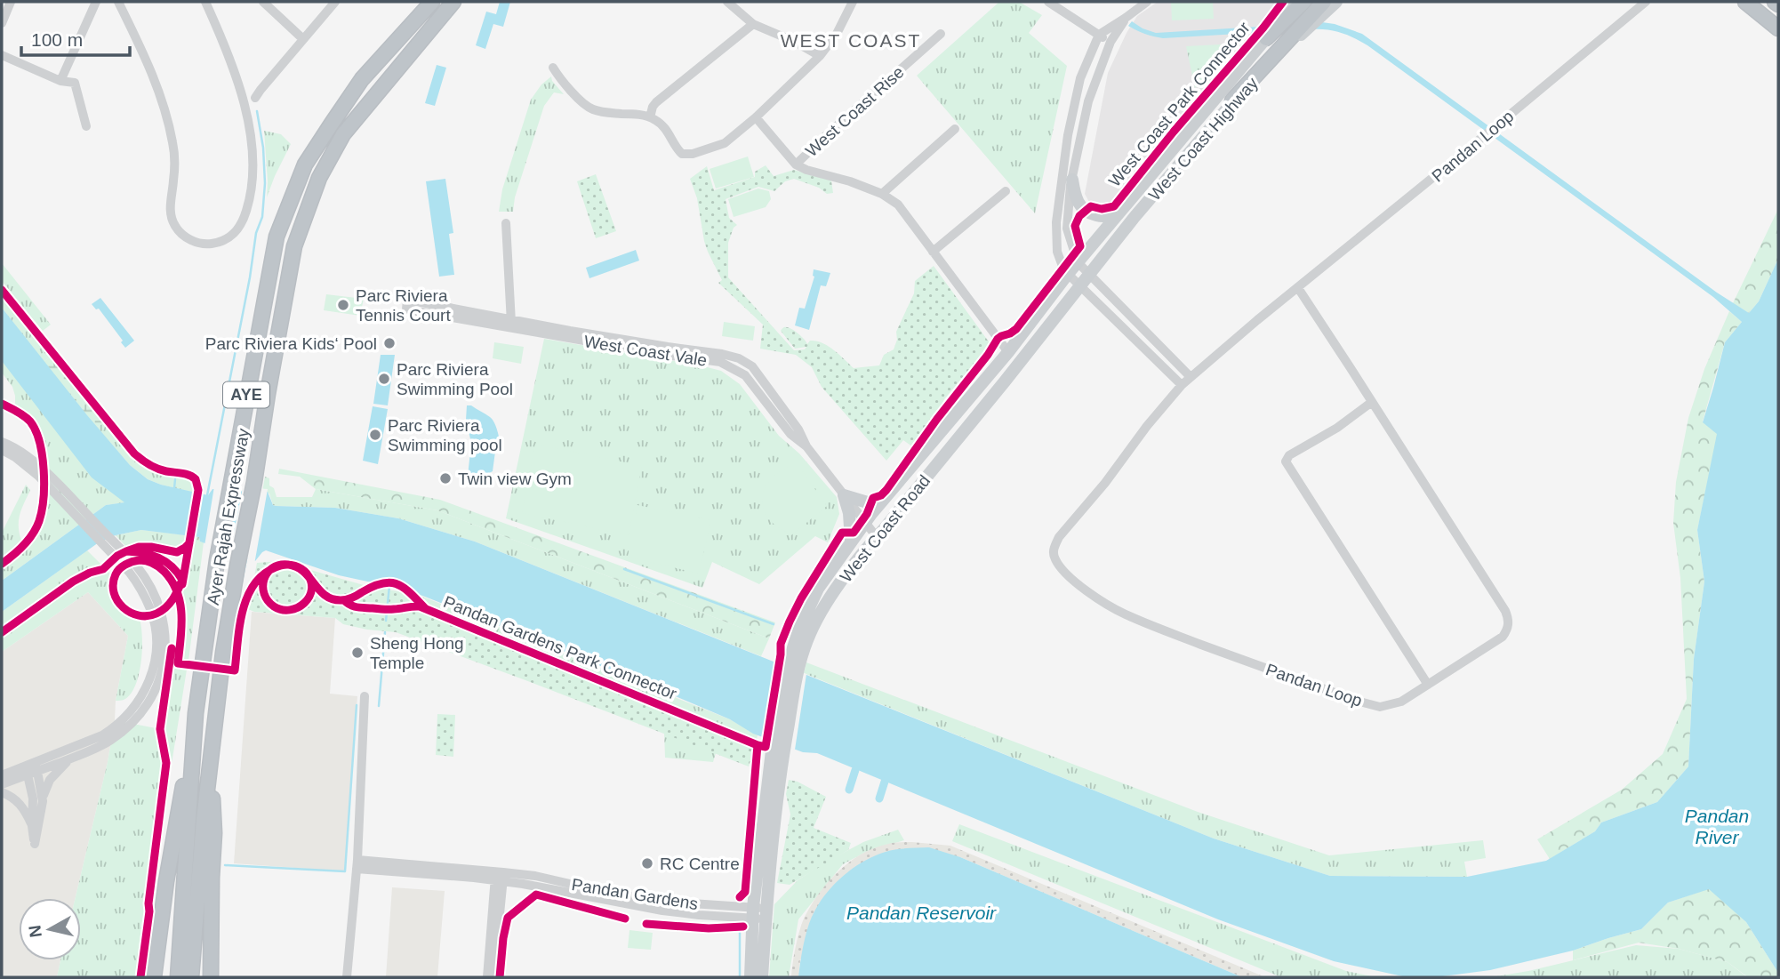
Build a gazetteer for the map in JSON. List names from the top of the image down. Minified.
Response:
{"streets":{"highway":["AYE","Ayer Rajah Expressway"],"main road":["West Coast Highway","West Coast Road"],"street":["West Coast Rise","Pandan Loop","West Coast Vale","Pandan Gardens"],"cycle path":["West Coast Park Connector","Pandan Gardens Park Connector"]},"crossings":[["West Coast Rise","West Coast Road"],["West Coast Highway","West Coast Road"],["West Coast Vale","West Coast Road"],["West Coast Road","Pandan Gardens"]],"districts":["WEST COAST"],"water":["Pandan River","Pandan Reservoir"],"places":["Parc Riviera Tennis Court","Parc Riviera Kids‘ Pool","Parc Riviera Swimming Pool","Parc Riviera Swimming pool","Twin view Gym","Sheng Hong Temple","RC Centre"],"scale_bar":"100 m","north":"left"}
